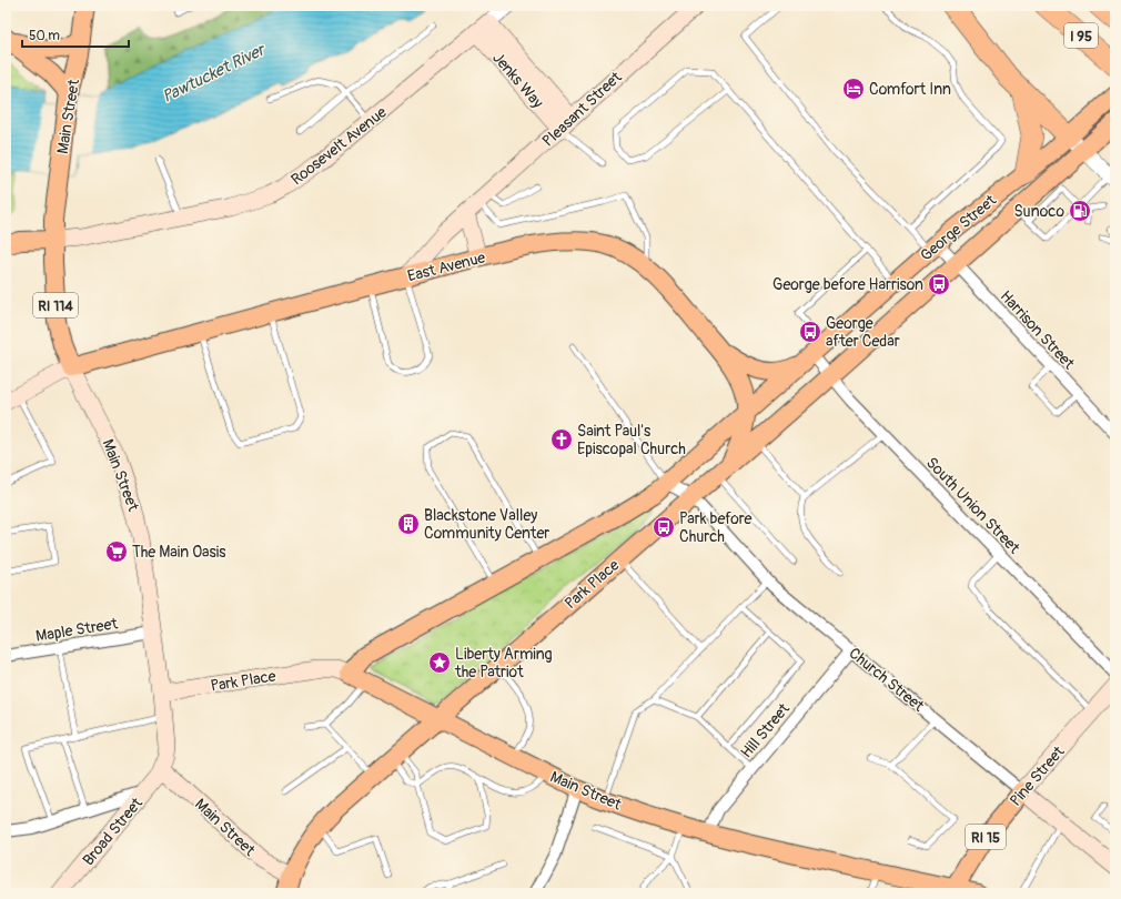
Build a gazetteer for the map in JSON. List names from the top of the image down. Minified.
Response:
{"streets":{"highway":["I 95"],"main road":["Jenks Way","Pleasant Street","Main Street","Roosevelt Avenue","George Street","East Avenue","RI 114","Park Place","Church Street","Pine Street","Broad Street","RI 15"],"street":["Harrison Street","South Union Street","Maple Street","Hill Street"]},"crossings":[["Jenks Way","Pleasant Street"],["Jenks Way","Roosevelt Avenue"],["Pleasant Street","East Avenue"],["Main Street","Roosevelt Avenue"],["Main Street","East Avenue"],["Main Street","Park Place"],["Main Street","Maple Street"],["Main Street","Hill Street"],["Main Street","Pine Street"],["Main Street","Broad Street"],["George Street","Harrison Street"],["George Street","South Union Street"],["Park Place","Church Street"],["Church Street","Hill Street"],["Church Street","Pine Street"]],"water":["Pawtucket River"],"places":{"hotel":["Comfort Inn"],"fuel station":["Sunoco"],"bus stop":["George before Harrison","George after Cedar","Park before Church"],"church":["Saint Paul's Episcopal Church"],"building":["Blackstone Valley Community Center"],"supermarket":["The Main Oasis"],"place":["Liberty Arming the Patriot"]},"scale_bar":"50 m"}
